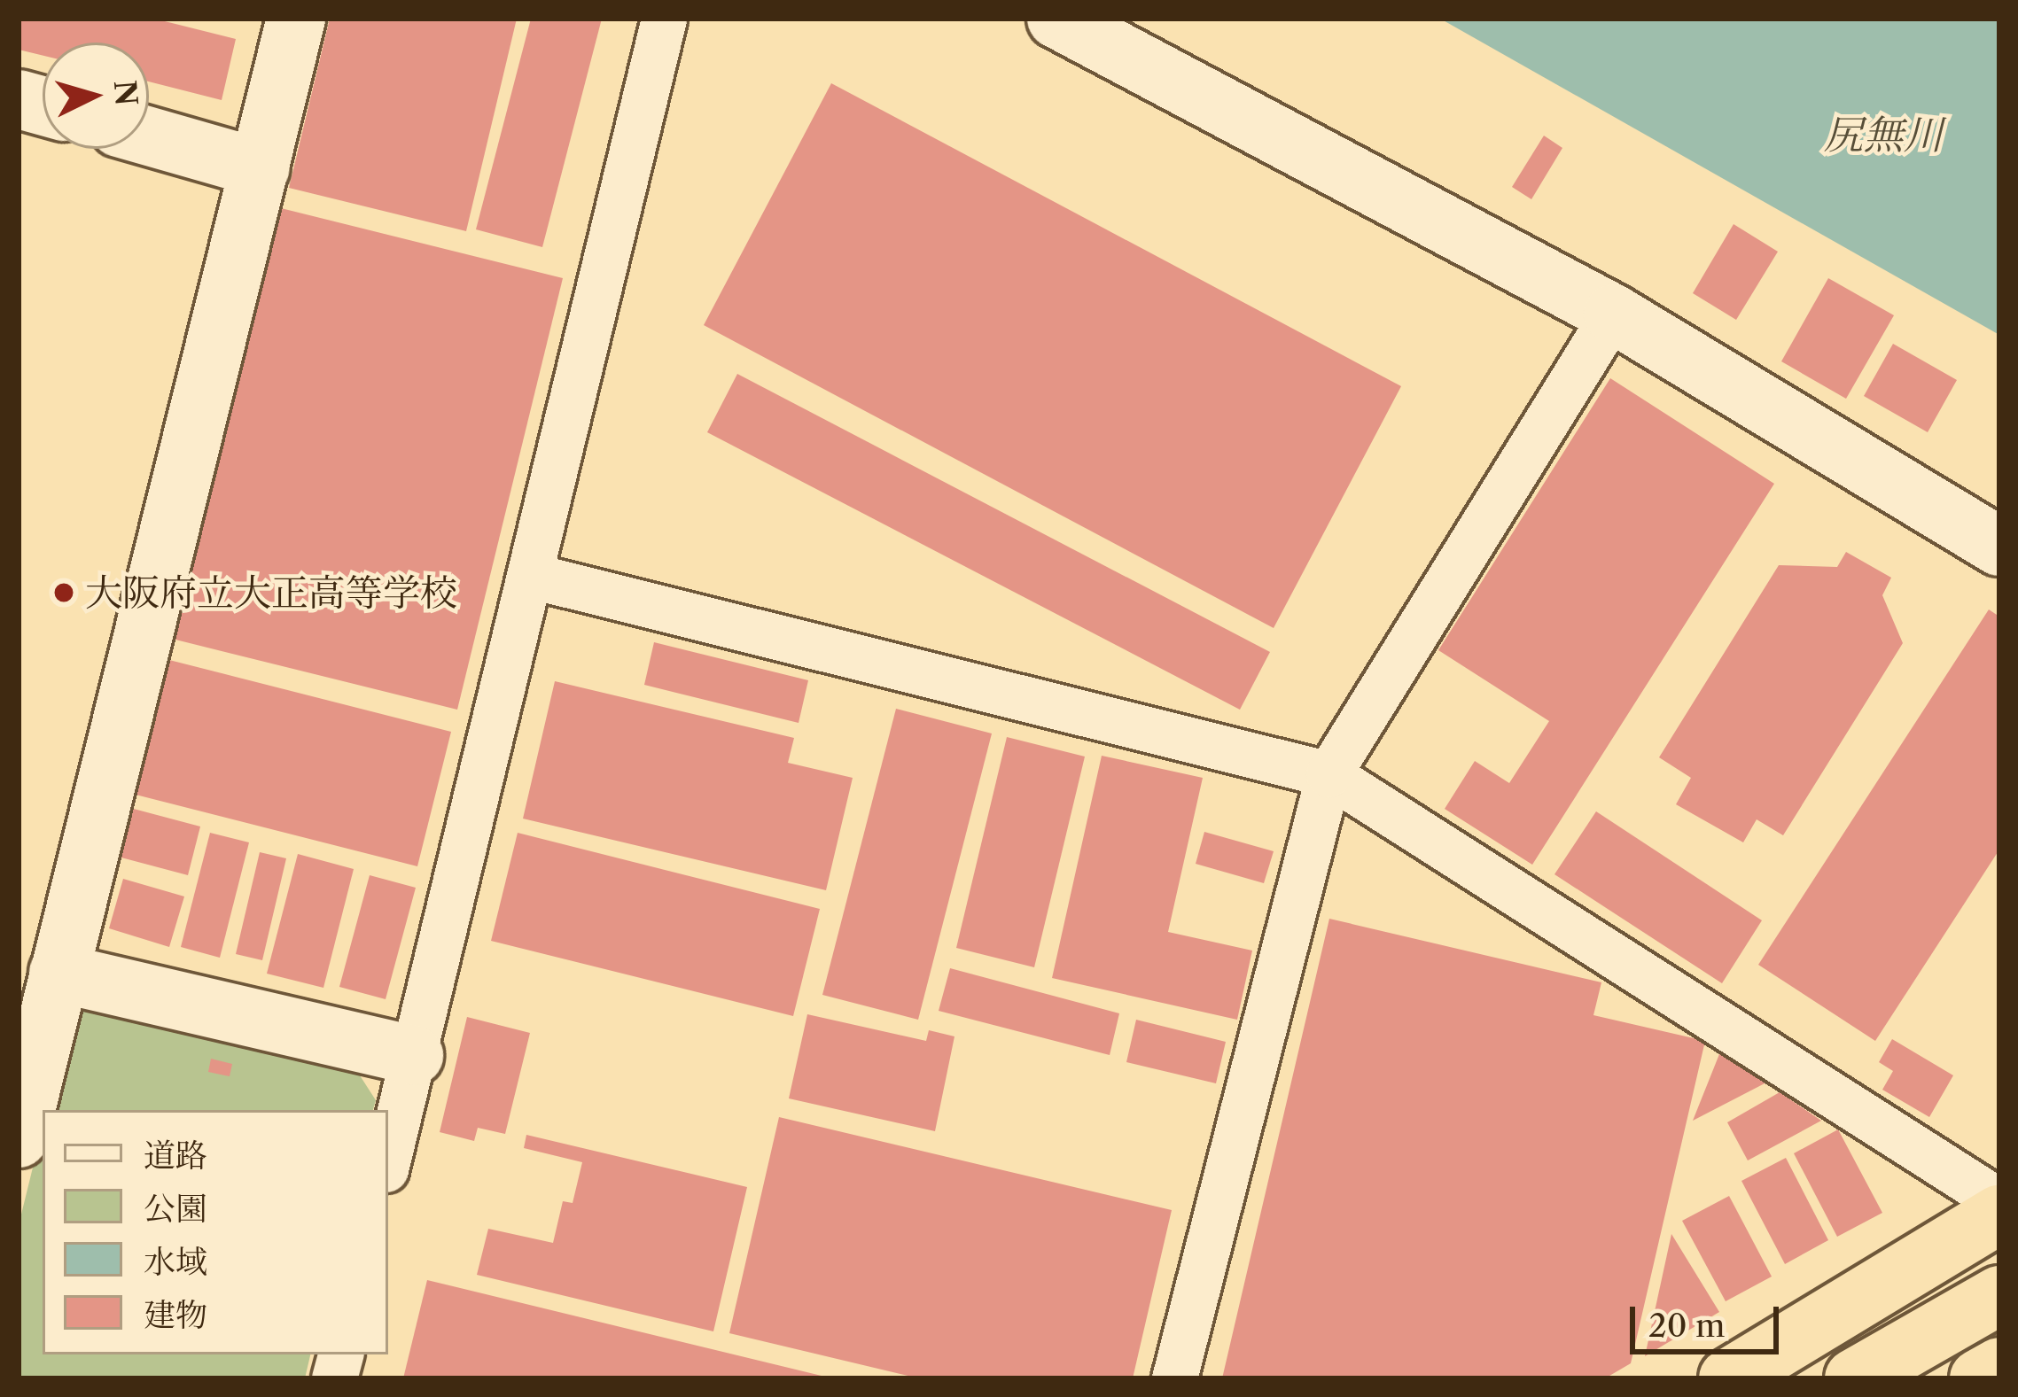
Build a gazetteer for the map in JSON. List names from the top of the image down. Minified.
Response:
{"water":["尻無川"],"places":["大阪府立大正高等学校"],"legend":["道路","公園","水域","建物"],"scale_bar":"20 m","north":"right"}
